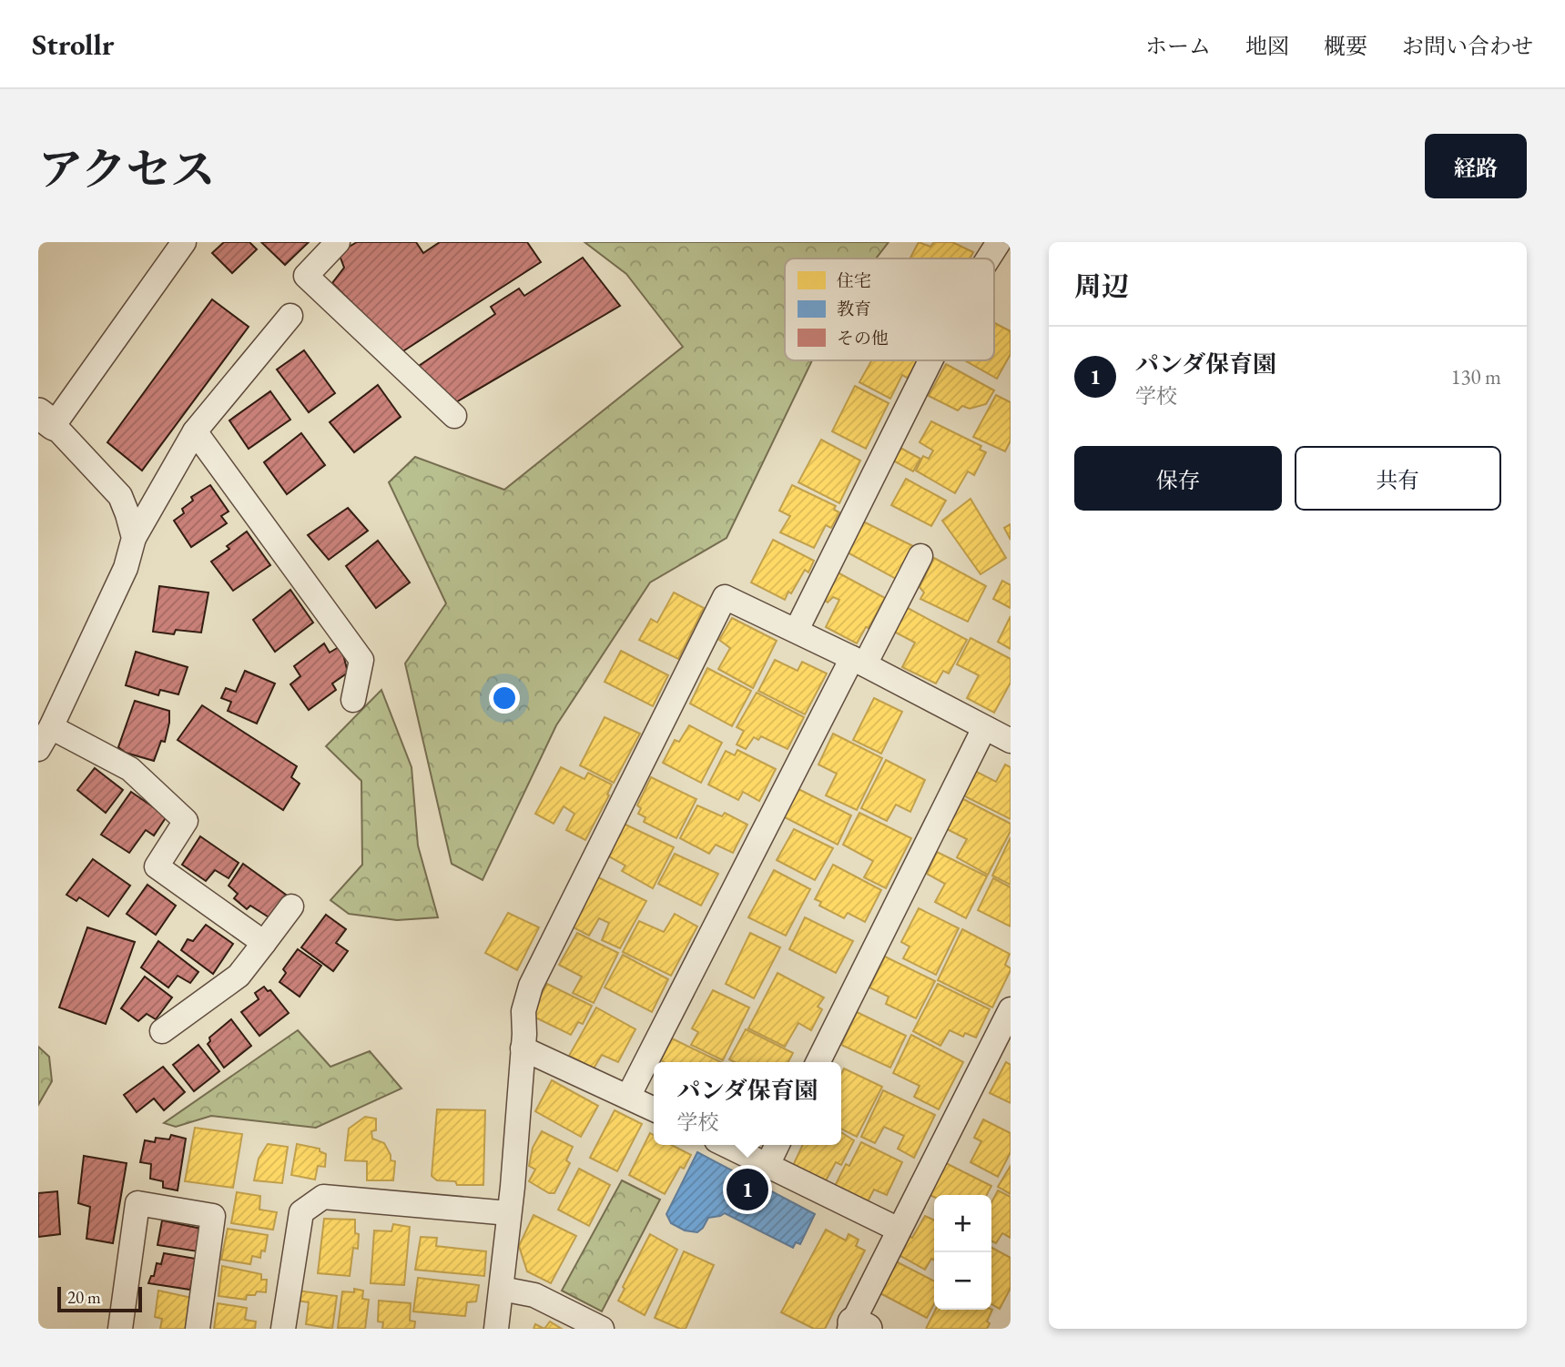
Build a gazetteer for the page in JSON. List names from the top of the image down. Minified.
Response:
{"legend":["住宅","教育","その他"],"scale_bar":"20 m","page":{"header":"Strollr","nav":["ホーム","地図","概要","お問い合わせ"],"title":"アクセス","buttons":["経路",["保存","共有"]],"heading":"周辺","list":[{"mark":"1","name":"パンダ保育園","note":"学校","value":"130 m"}],"popup":["パンダ保育園","学校"],"pins":"1","map_buttons":["+","−"],"scale":"20 m"}}
